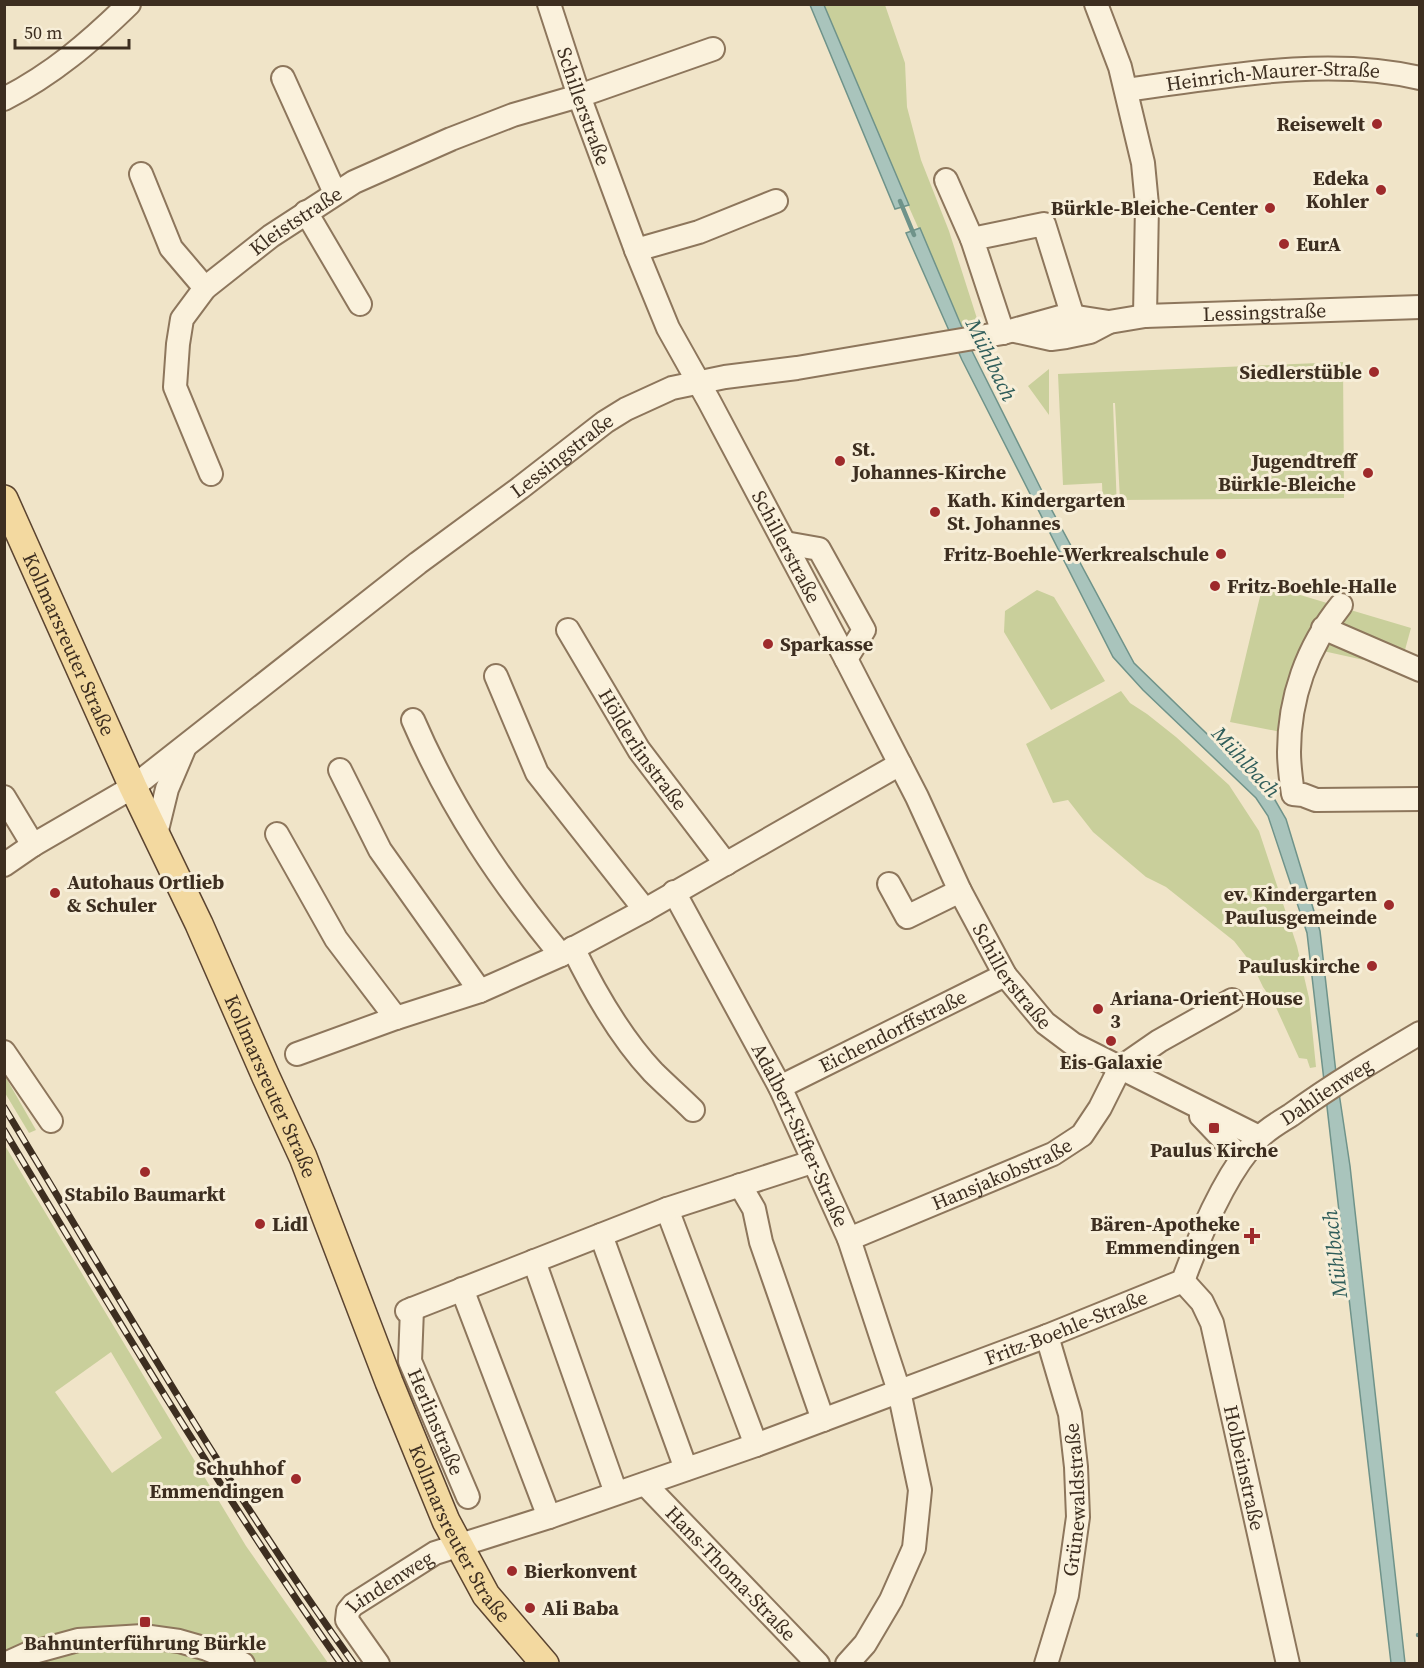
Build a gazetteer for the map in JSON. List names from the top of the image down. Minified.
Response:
{"streets":{"main road":["Kollmarsreuter Straße"],"street":["Heinrich-Maurer-Straße","Schillerstraße","Kleiststraße","Lessingstraße","Hölderlinstraße","Eichendorffstraße","Dahlienweg","Adalbert-Stifter-Straße","Hansjakobstraße","Fritz-Boehle-Straße","Herlinstraße","Holbeinstraße","Grünewaldstraße","Hans-Thoma-Straße","Lindenweg"]},"crossings":[["Schillerstraße","Kleiststraße"],["Schillerstraße","Lessingstraße"],["Schillerstraße","Eichendorffstraße"],["Schillerstraße","Dahlienweg"],["Schillerstraße","Hansjakobstraße"],["Lessingstraße","Kollmarsreuter Straße"],["Kollmarsreuter Straße","Fritz-Boehle-Straße"],["Kollmarsreuter Straße","Lindenweg"],["Eichendorffstraße","Adalbert-Stifter-Straße"],["Adalbert-Stifter-Straße","Hansjakobstraße"],["Adalbert-Stifter-Straße","Fritz-Boehle-Straße"],["Adalbert-Stifter-Straße","Herlinstraße"],["Fritz-Boehle-Straße","Holbeinstraße"],["Fritz-Boehle-Straße","Grünewaldstraße"],["Fritz-Boehle-Straße","Hans-Thoma-Straße"],["Fritz-Boehle-Straße","Lindenweg"]],"water":["Mühlbach"],"places":{"other":["Reisewelt","Edeka Kohler","Bürkle-Bleiche-Center","EurA","Siedlerstüble","St. Johannes-Kirche","Jugendtreff Bürkle-Bleiche","Kath. Kindergarten St. Johannes","Fritz-Boehle-Werkrealschule","Fritz-Boehle-Halle","Sparkasse","Autohaus Ortlieb & Schuler","ev. Kindergarten Paulusgemeinde","Pauluskirche","Ariana-Orient-House 3","Eis-Galaxie","Stabilo Baumarkt","Lidl","Schuhhof Emmendingen","Bierkonvent","Ali Baba"],"transit":["Paulus Kirche","Bahnunterführung Bürkle"],"health":["Bären-Apotheke Emmendingen"]},"scale_bar":"50 m"}
